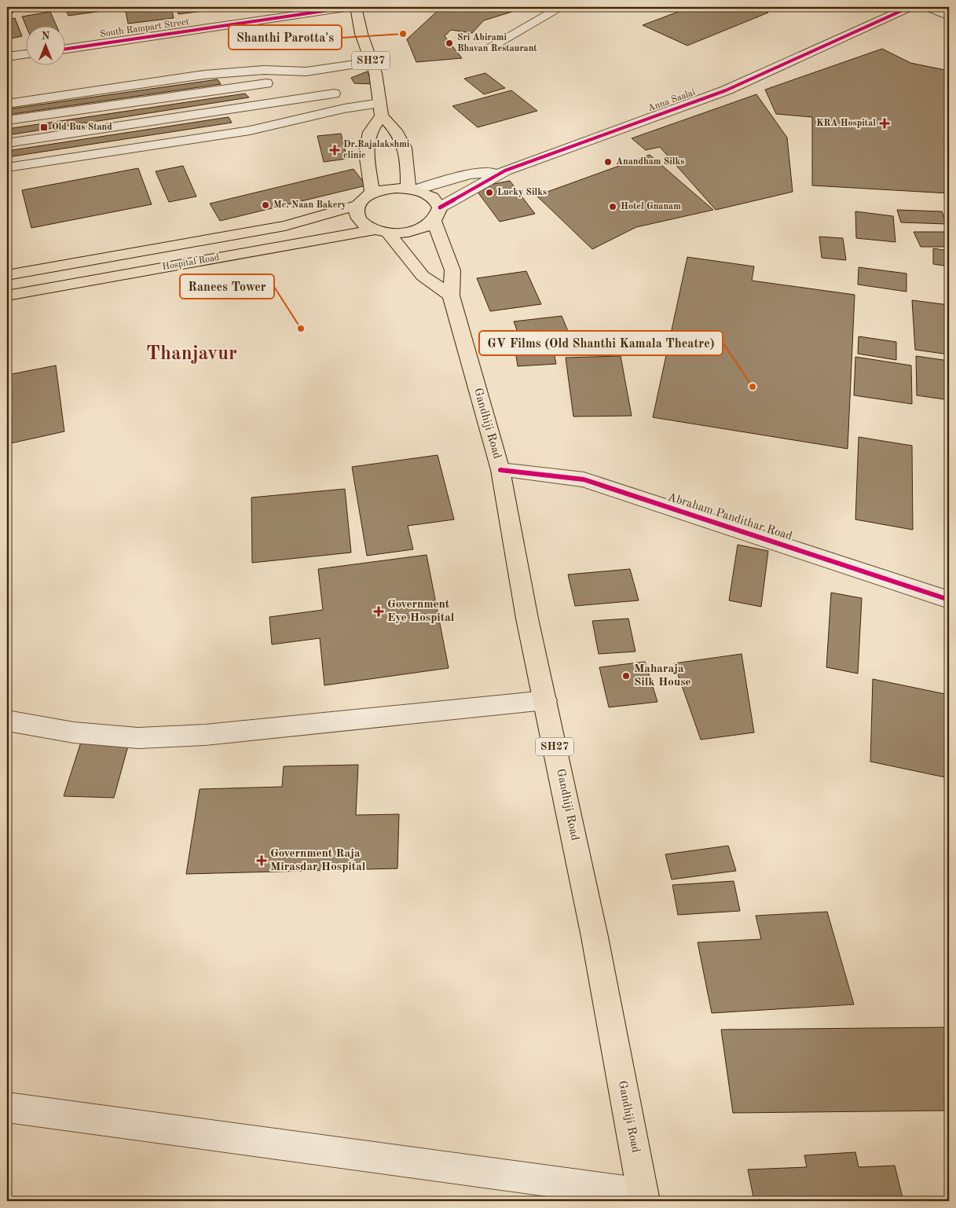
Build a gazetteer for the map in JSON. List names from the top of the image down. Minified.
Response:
{"streets":{"main road":["SH27","Hospital Road","Gandhiji Road"],"street":["South Rampart Street","Anna Saalai","Abraham Pandithar Road"]},"crossings":[["Anna Saalai","Hospital Road"],["Anna Saalai","Gandhiji Road"],["Hospital Road","Gandhiji Road"],["Gandhiji Road","Abraham Pandithar Road"]],"districts":["Thanjavur"],"places":{"other":["Shanthi Parotta's","Sri Abirami Bhavan Restaurant","Anandham Silks","Lucky Silks","Mc. Naan Bakery","Hotel Gnanam","Ranees Tower","GV Films (Old Shanthi Kamala Theatre)","Maharaja Silk House"],"health":["KRA Hospital","Dr.Rajalakshmi clinic","Government Eye Hospital","Government Raja Mirasdar Hospital"],"transit":["Old Bus Stand"]},"north":"top"}
